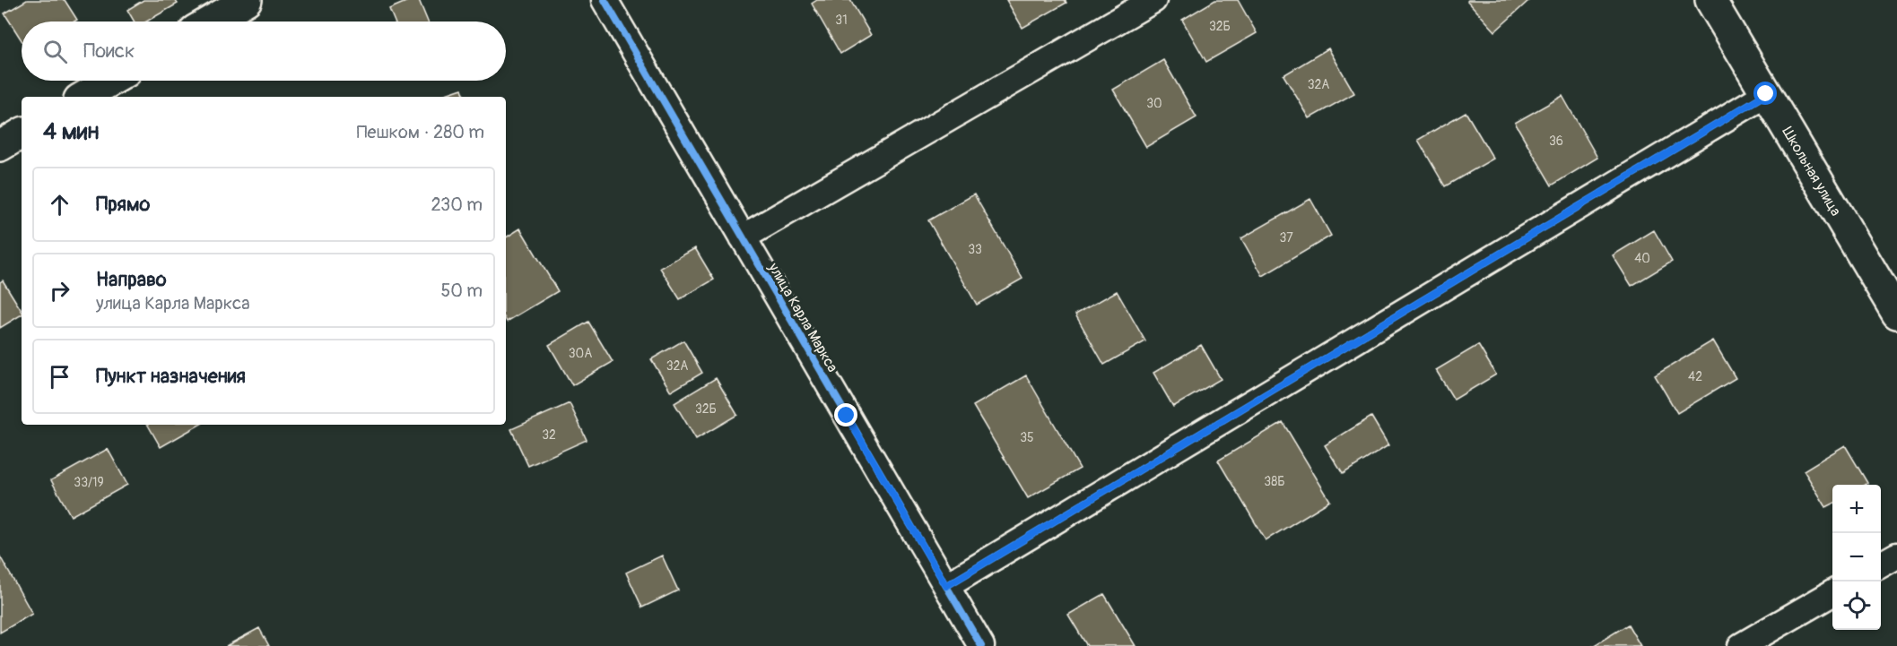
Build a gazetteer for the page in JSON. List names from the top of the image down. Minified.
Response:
{"streets":{"main road":["Школьная улица"],"street":["улица Карла Маркса"]},"house_numbers":["31","32Б","32А","30","36","37","33","40","30А","32А","42","32Б","32","35","38Б","33/19"],"page":{"search":"Поиск","heading":["4 мин","Пешком · 280 m"],"list":[["Прямо","230 m"],["Направо","улица Карла Маркса","50 m"],"Пункт назначения"],"map_buttons":["+","−"]}}
